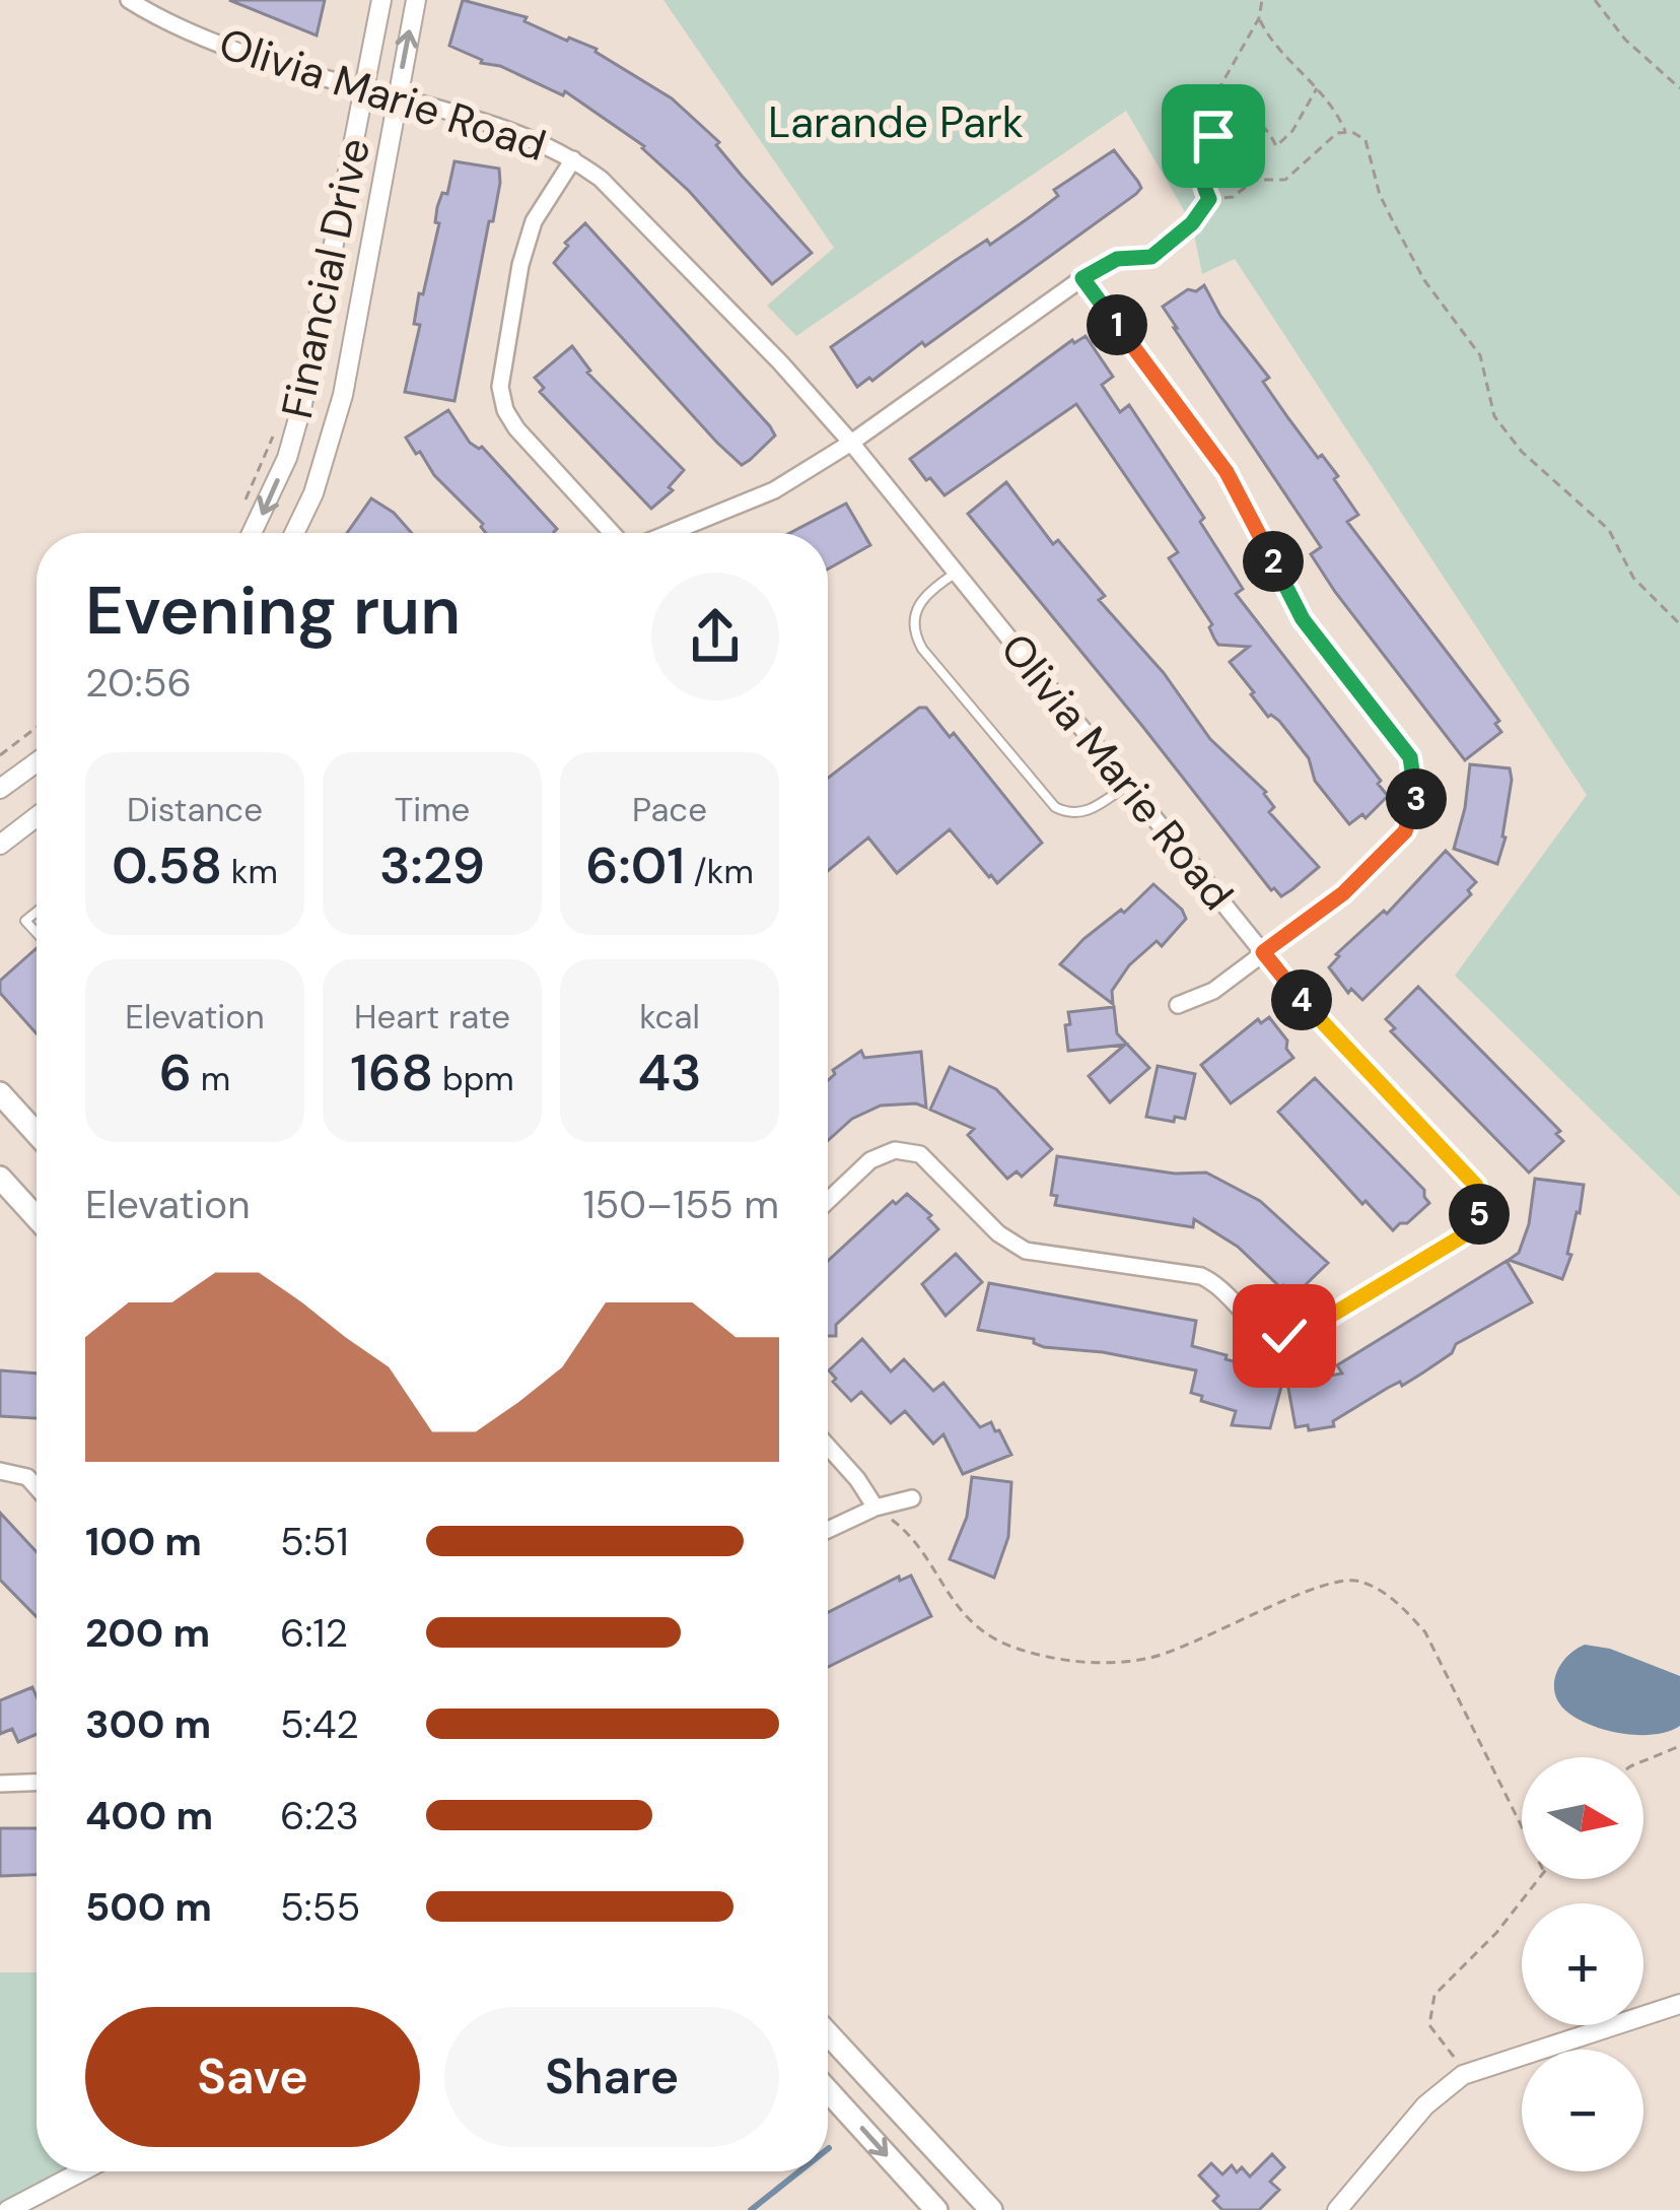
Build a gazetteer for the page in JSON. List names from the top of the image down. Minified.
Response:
{"streets":{"street":["Olivia Marie Road","Financial Drive"]},"crossings":[["Olivia Marie Road","Financial Drive"]],"parks":["Larande Park"],"north":"right","page":{"pins":["1","2","3","4","5"],"heading":["Evening run","20:56"],"stats":[["Distance","0.58 km"],["Time","3:29"],["Pace","6:01 /km"],["Elevation","6 m"],["Heart rate","168 bpm"],["kcal","43"]],"chart":["Elevation","150–155 m"],"list":[{"name":"100 m","note":"5:51"},{"name":"200 m","note":"6:12"},{"name":"300 m","note":"5:42"},{"name":"400 m","note":"6:23"},{"name":"500 m","note":"5:55"}],"map_buttons":["+","−"],"buttons":["Save","Share"]}}
